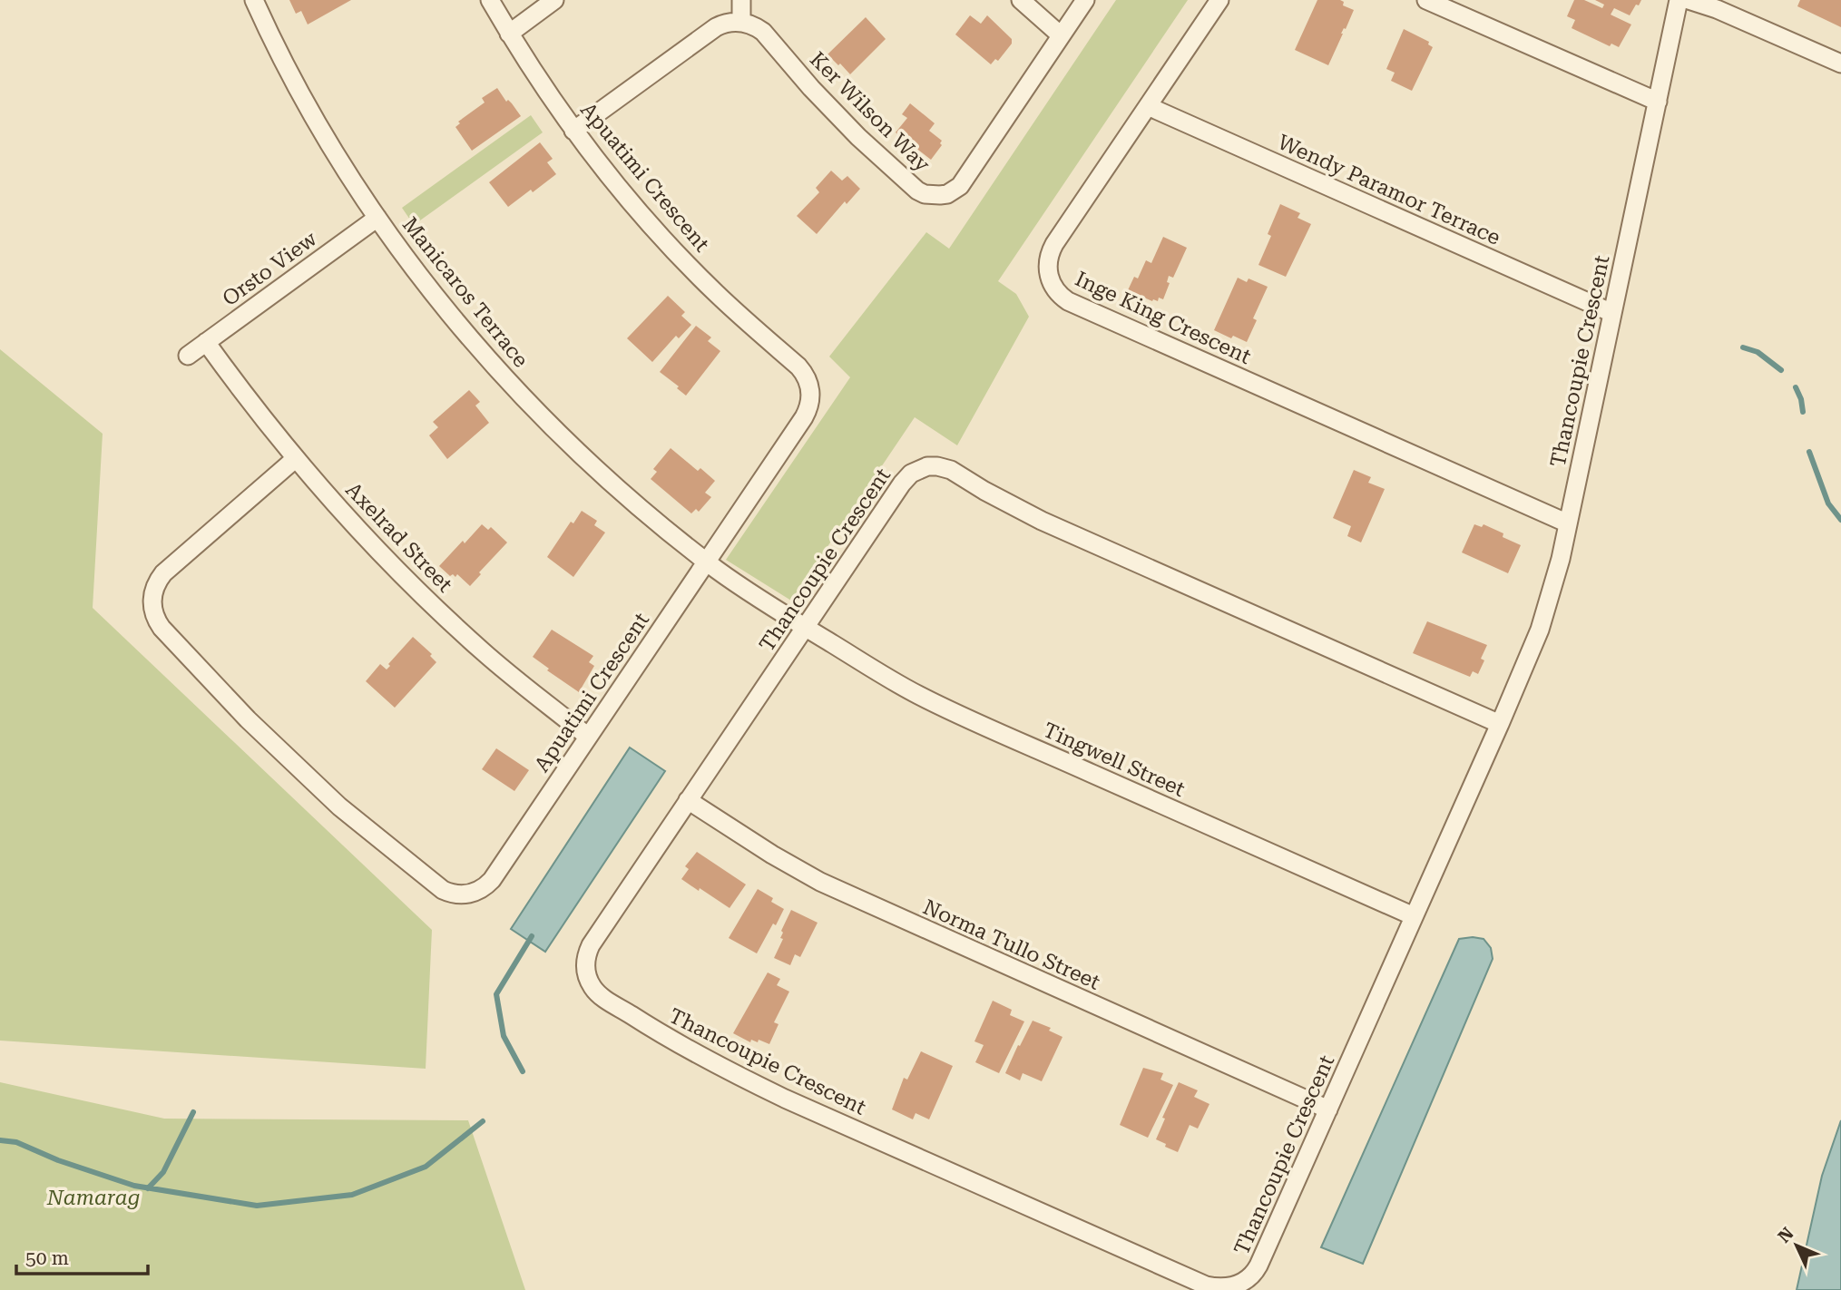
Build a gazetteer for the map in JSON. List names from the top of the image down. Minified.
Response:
{"streets":{"street":["Ker Wilson Way","Apuatimi Crescent","Wendy Paramor Terrace","Orsto View","Manicaros Terrace","Inge King Crescent","Thancoupie Crescent","Axelrad Street","Tingwell Street","Norma Tullo Street"]},"crossings":[["Apuatimi Crescent","Manicaros Terrace"],["Apuatimi Crescent","Axelrad Street"],["Wendy Paramor Terrace","Inge King Crescent"],["Wendy Paramor Terrace","Thancoupie Crescent"],["Orsto View","Manicaros Terrace"],["Orsto View","Axelrad Street"],["Manicaros Terrace","Thancoupie Crescent"],["Manicaros Terrace","Tingwell Street"],["Inge King Crescent","Thancoupie Crescent"],["Thancoupie Crescent","Tingwell Street"],["Thancoupie Crescent","Norma Tullo Street"]],"parks":["Namarag"],"scale_bar":"50 m","north":"top left"}
